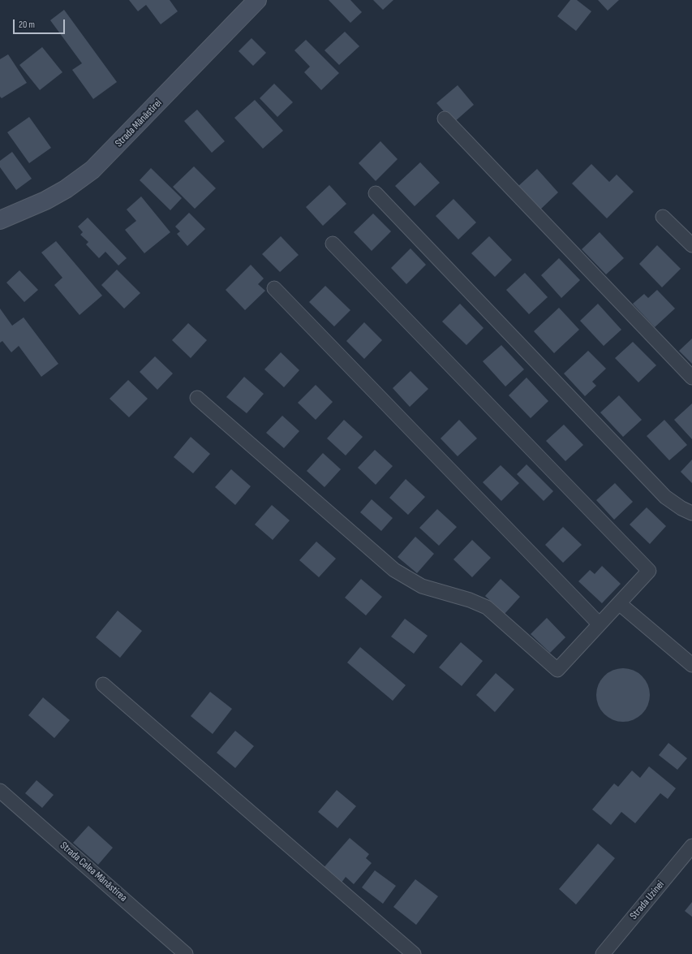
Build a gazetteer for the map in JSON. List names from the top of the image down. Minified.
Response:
{"streets":{"street":["Strada Mănăstirei","Strada Calea Mănăstirea","Strada Uzinei"]},"scale_bar":"20 m"}
